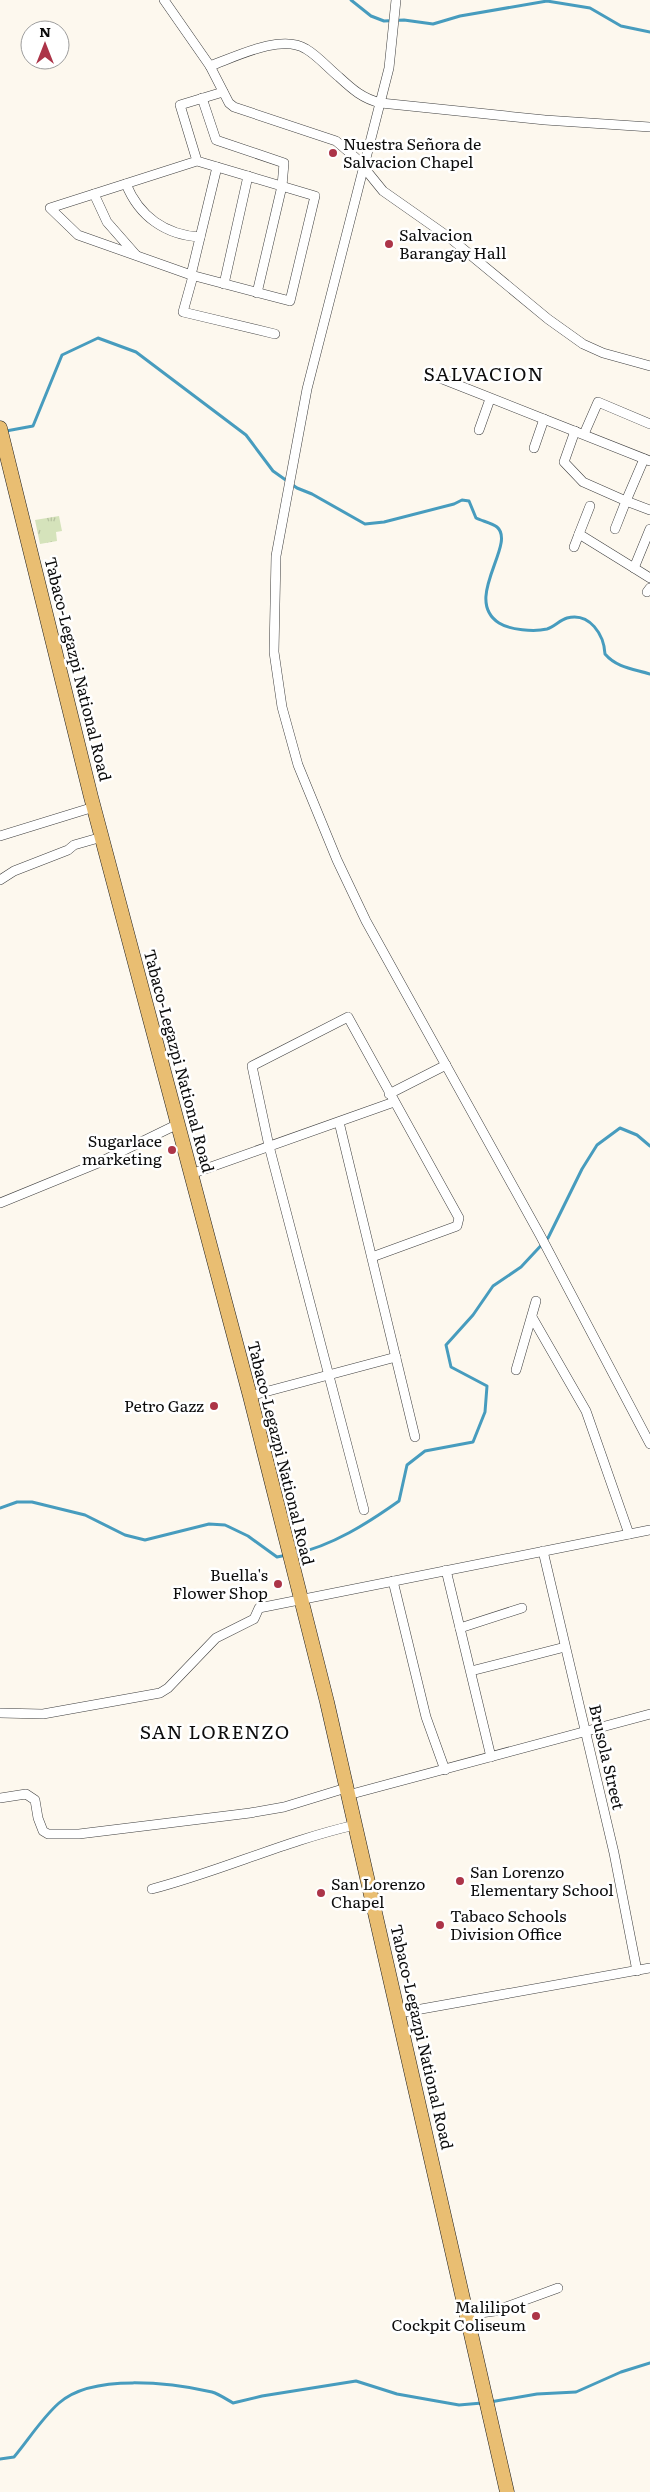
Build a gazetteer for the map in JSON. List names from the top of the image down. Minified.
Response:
{"streets":{"main road":["Tabaco-Legazpi National Road"],"street":["Brusola Street"]},"districts":["SALVACION","SAN LORENZO"],"places":["Nuestra Señora de Salvacion Chapel","Salvacion Barangay Hall","Sugarlace marketing","Petro Gazz","Buella's Flower Shop","San Lorenzo Elementary School","San Lorenzo Chapel","Tabaco Schools Division Office","Malilipot Cockpit Coliseum"],"north":"top"}
